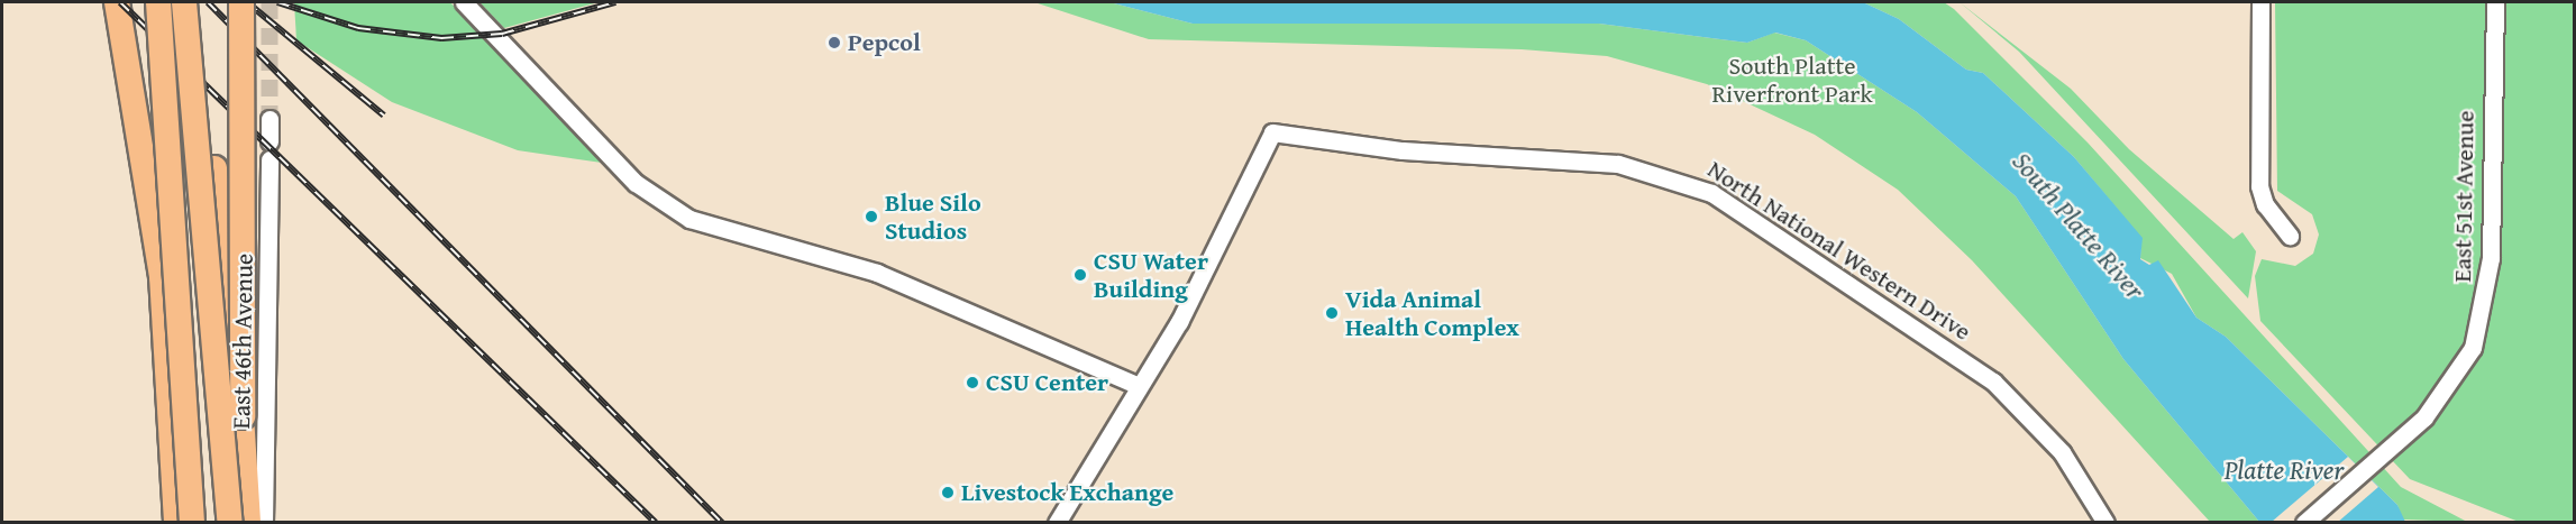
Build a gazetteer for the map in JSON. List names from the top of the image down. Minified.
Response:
{"streets":{"street":["East 51st Avenue","North National Western Drive","East 46th Avenue"]},"water":["South Platte River","Platte River"],"parks":["South Platte Riverfront Park"],"places":["Pepcol","Blue Silo Studios","CSU Water Building","Vida Animal Health Complex","CSU Center","Livestock Exchange"]}
